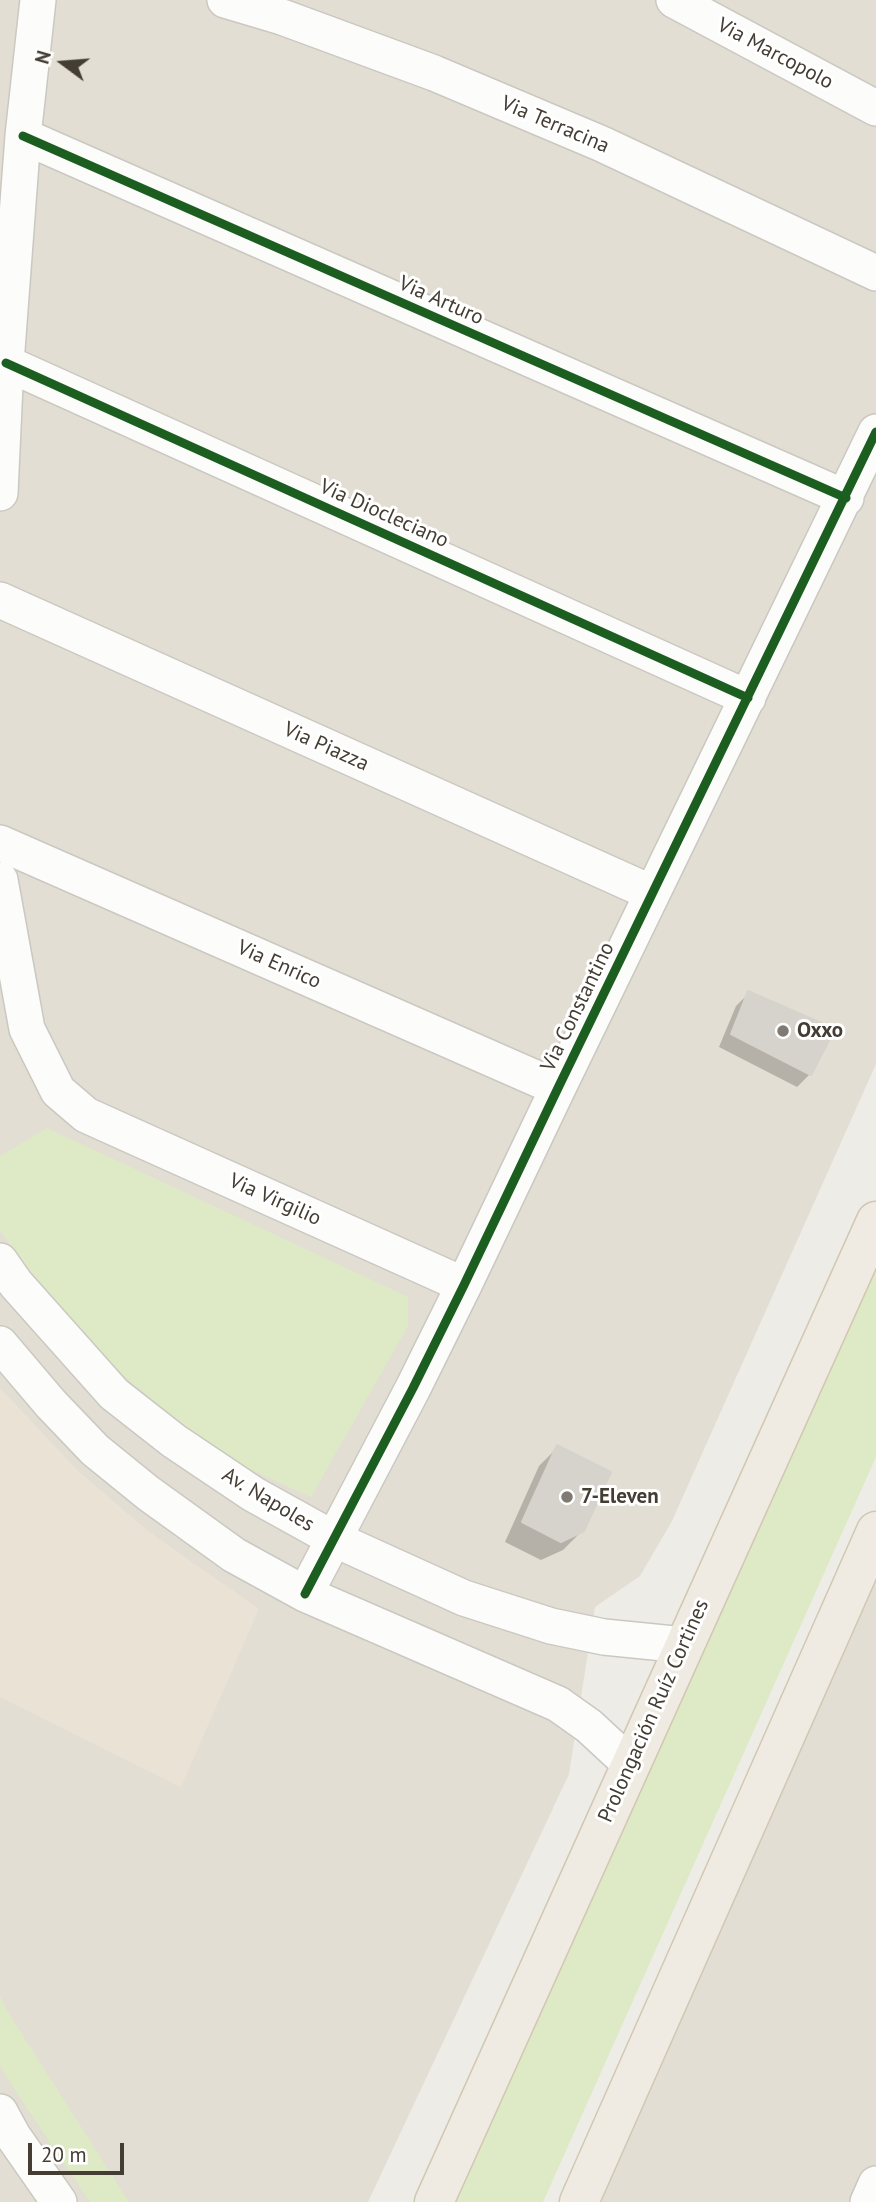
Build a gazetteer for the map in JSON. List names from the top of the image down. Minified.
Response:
{"streets":{"main road":["Prolongación Ruíz Cortines"],"street":["Via Marcopolo","Via Terracina","Via Arturo","Via Diocleciano","Via Piazza","Via Enrico","Via Constantino","Via Virgilio","Av. Napoles"]},"crossings":[["Via Arturo","Via Constantino"],["Via Diocleciano","Via Constantino"],["Via Piazza","Via Constantino"],["Via Enrico","Via Constantino"],["Via Constantino","Via Virgilio"],["Via Constantino","Av. Napoles"],["Av. Napoles","Prolongación Ruíz Cortines"]],"places":["Oxxo","7-Eleven"],"scale_bar":"20 m","north":"left"}
